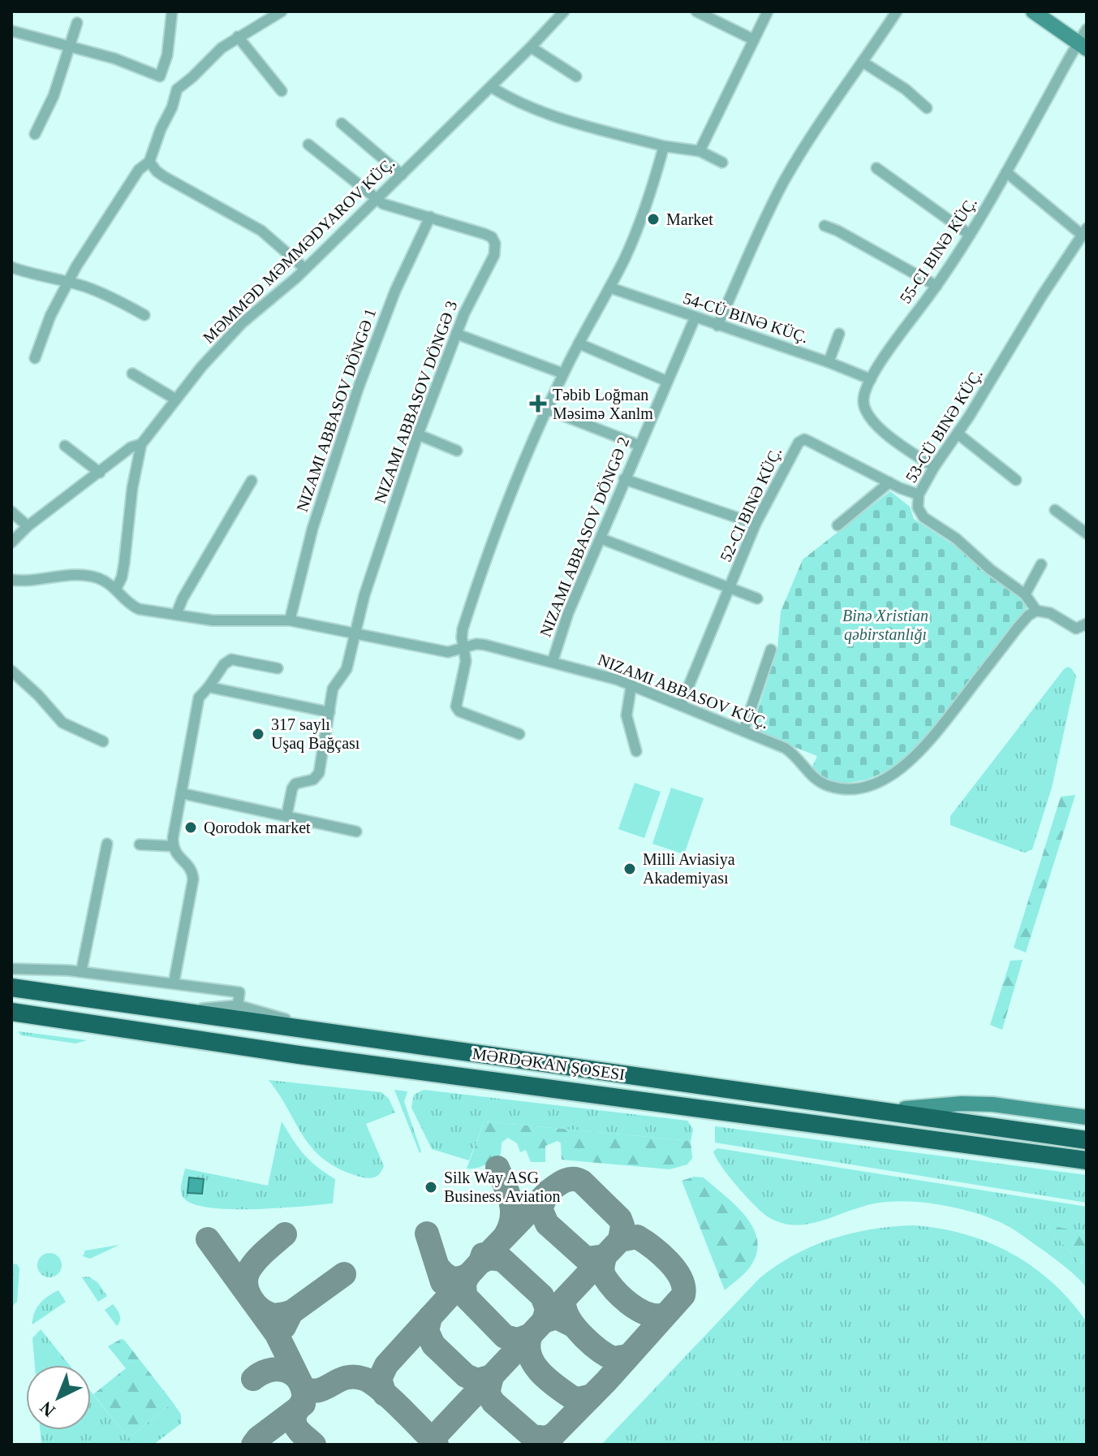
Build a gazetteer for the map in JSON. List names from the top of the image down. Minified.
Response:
{"streets":{"highway":["MƏRDƏKAN ŞOSESI"],"street":["MƏMMƏD MƏMMƏDYAROV KÜÇ.","55-CI BINƏ KÜÇ.","54-CÜ BINƏ KÜÇ.","NIZAMI ABBASOV DÖNGƏ 3","NIZAMI ABBASOV DÖNGƏ 1","53-CÜ BINƏ KÜÇ.","52-CI BINƏ KÜÇ.","NIZAMI ABBASOV DÖNGƏ 2","NIZAMI ABBASOV KÜÇ."]},"crossings":[["MƏMMƏD MƏMMƏDYAROV KÜÇ.","NIZAMI ABBASOV DÖNGƏ 3"],["MƏMMƏD MƏMMƏDYAROV KÜÇ.","NIZAMI ABBASOV KÜÇ."],["55-CI BINƏ KÜÇ.","54-CÜ BINƏ KÜÇ."],["55-CI BINƏ KÜÇ.","53-CÜ BINƏ KÜÇ."],["54-CÜ BINƏ KÜÇ.","NIZAMI ABBASOV DÖNGƏ 2"],["NIZAMI ABBASOV DÖNGƏ 3","NIZAMI ABBASOV DÖNGƏ 1"],["NIZAMI ABBASOV DÖNGƏ 3","NIZAMI ABBASOV KÜÇ."],["NIZAMI ABBASOV DÖNGƏ 1","NIZAMI ABBASOV KÜÇ."],["53-CÜ BINƏ KÜÇ.","52-CI BINƏ KÜÇ."],["53-CÜ BINƏ KÜÇ.","NIZAMI ABBASOV KÜÇ."],["52-CI BINƏ KÜÇ.","NIZAMI ABBASOV KÜÇ."],["NIZAMI ABBASOV DÖNGƏ 2","NIZAMI ABBASOV KÜÇ."]],"parks":["Binə Xristian qəbirstanlığı"],"places":{"other":["Market","317 saylı Uşaq Bağçası","Qorodok market","Milli Aviasiya Akademiyası","Silk Way ASG Business Aviation"],"health":["Təbib Loğman Məsimə Xanlm"]},"north":"bottom left"}
